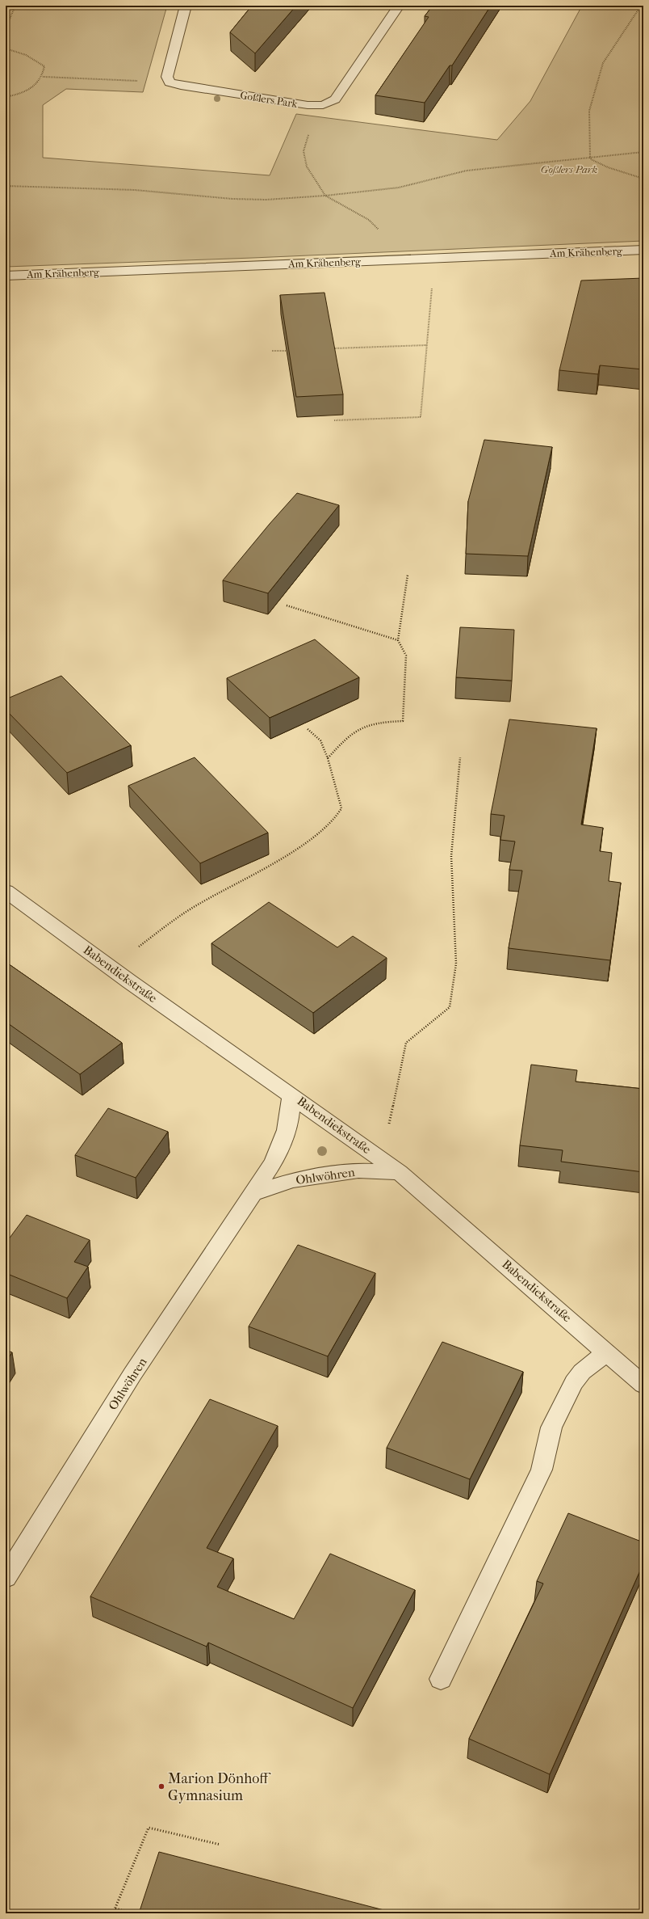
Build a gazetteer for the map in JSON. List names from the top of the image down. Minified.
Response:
{"streets":{"street":["Goßlers Park","Am Krähenberg","Babendiekstraße","Ohlwöhren"]},"crossings":[["Babendiekstraße","Ohlwöhren"]],"parks":["Goßlers Park"],"places":["Marion Dönhoff Gymnasium"]}
